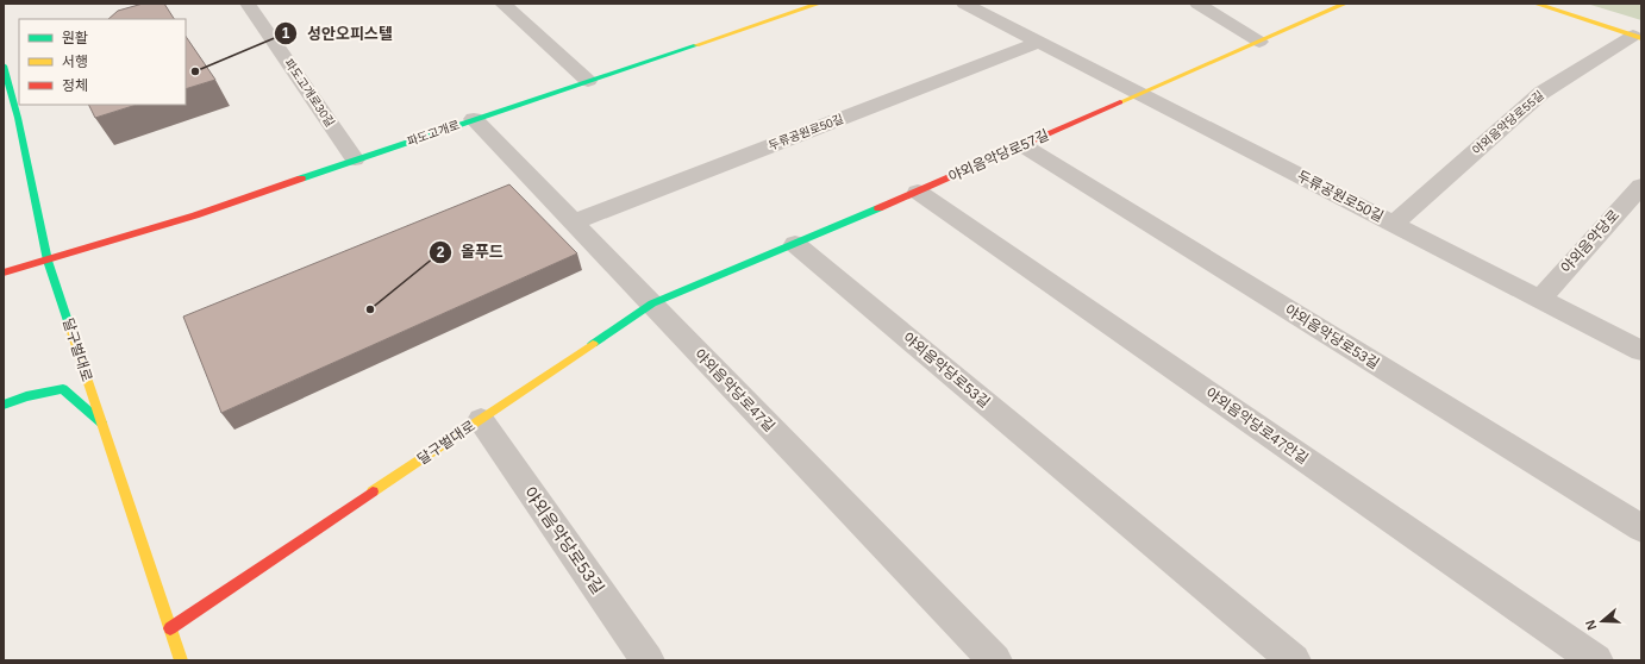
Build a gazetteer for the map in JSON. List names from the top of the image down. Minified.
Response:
{"streets":{"street":["파도고개로30길","야외음악당로55길","두류공원로50길","파도고개로","야외음악당로57길","야외음악당로","야외음악당로53길","달구벌대로","야외음악당로47길","야외음악당로47안길"]},"crossings":[["파도고개로30길","파도고개로"],["야외음악당로55길","두류공원로50길"],["두류공원로50길","야외음악당로57길"],["두류공원로50길","야외음악당로"],["두류공원로50길","야외음악당로47길"],["파도고개로","달구벌대로"],["파도고개로","야외음악당로47길"],["야외음악당로57길","야외음악당로53길"],["야외음악당로57길","달구벌대로"],["야외음악당로57길","야외음악당로47길"],["야외음악당로57길","야외음악당로47안길"],["야외음악당로53길","달구벌대로"],["달구벌대로","야외음악당로47길"]],"places":["성안오피스텔","올푸드"],"legend":["원활","서행","정체"],"north":"left"}
